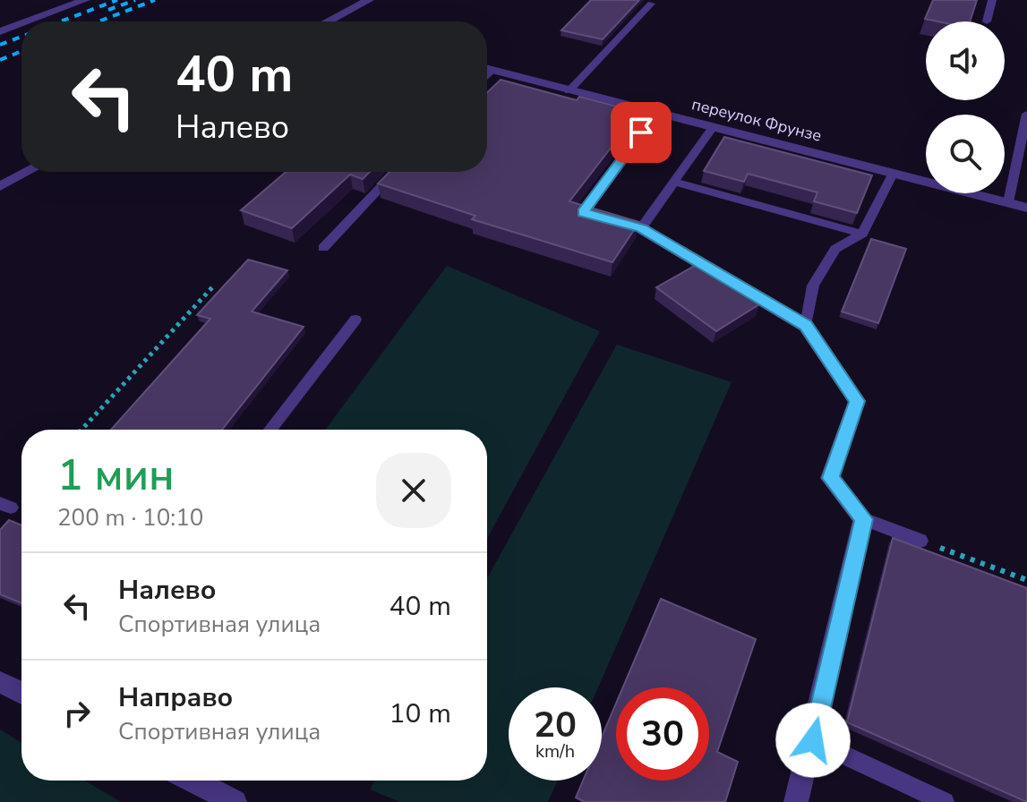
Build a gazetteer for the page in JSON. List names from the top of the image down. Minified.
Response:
{"streets":{"street":["переулок Фрунзе"]},"page":{"turn":["40 m","Налево"],"heading":["1 мин","200 m · 10:10"],"list":[{"name":"Налево","note":"Спортивная улица","value":"40 m"},{"name":"Направо","note":"Спортивная улица","value":"10 m"}],"speed":"20 km/h","limit":"30"}}
